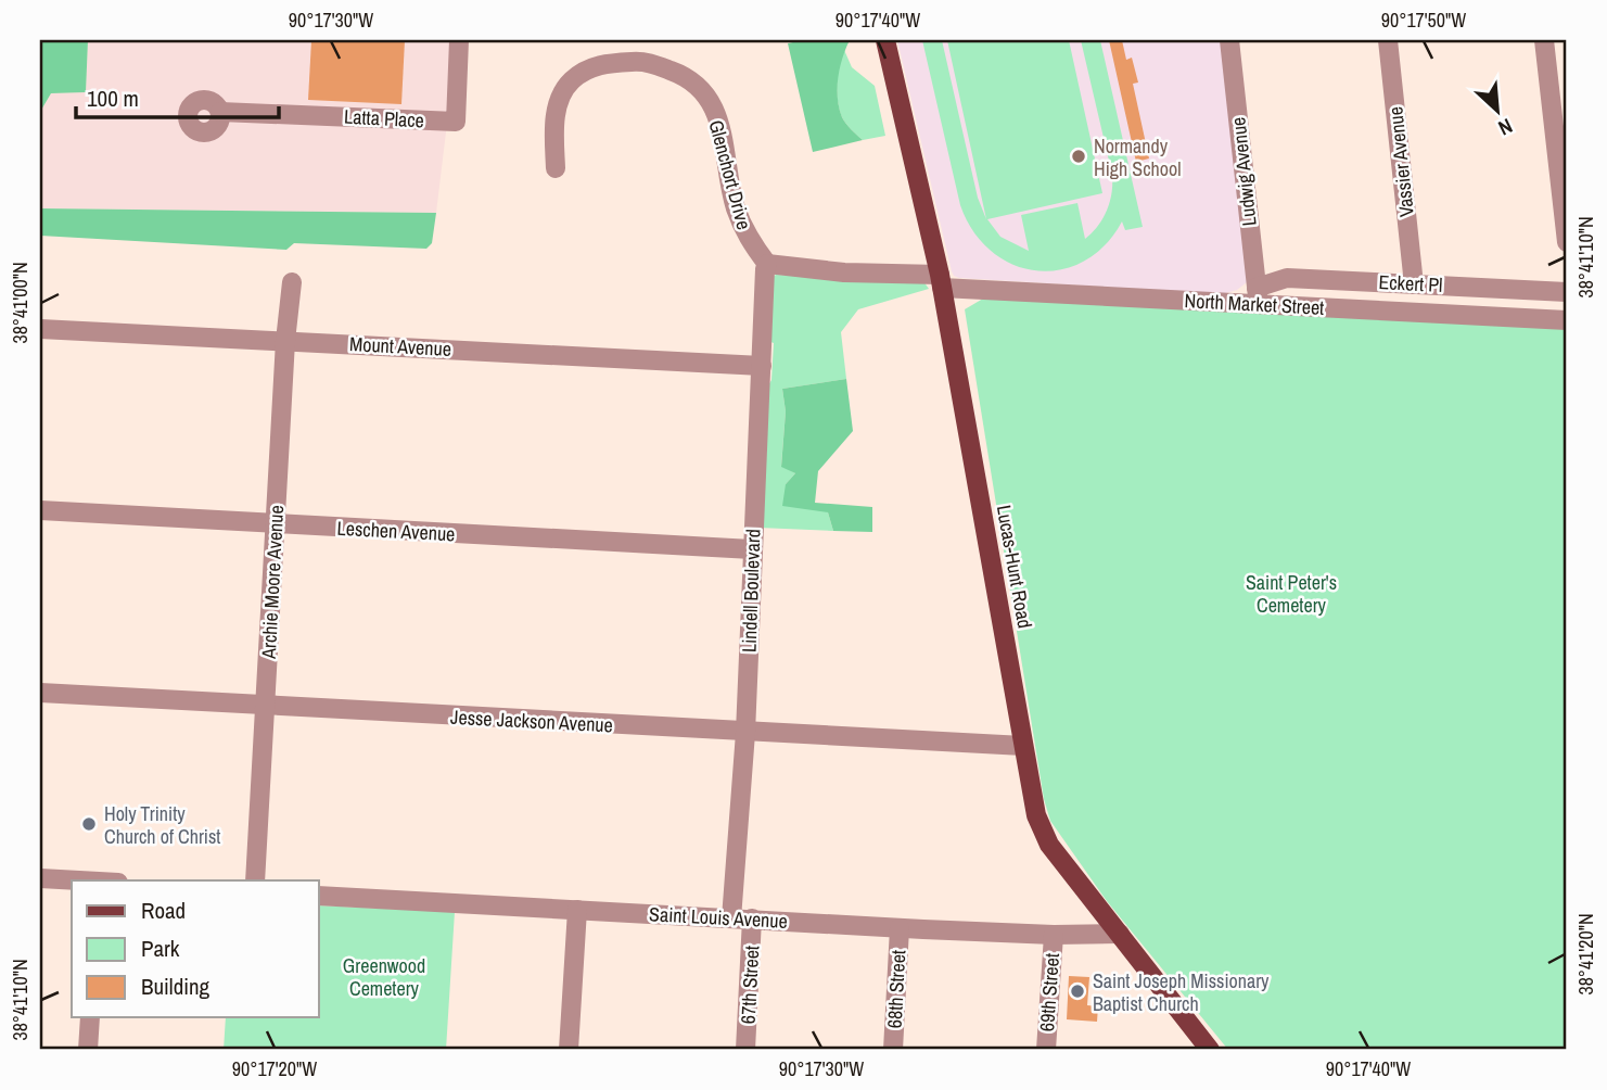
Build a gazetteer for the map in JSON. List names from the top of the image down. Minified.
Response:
{"streets":{"main road":["Lucas-Hunt Road"],"street":["Latta Place","Vassier Avenue","Ludwig Avenue","Glenchort Drive","Eckert Pl","North Market Street","Mount Avenue","Leschen Avenue","Archie Moore Avenue","Lindell Boulevard","Jesse Jackson Avenue","Saint Louis Avenue","67th Street","68th Street","69th Street"]},"crossings":[["Vassier Avenue","Eckert Pl"],["Ludwig Avenue","Eckert Pl"],["Ludwig Avenue","North Market Street"],["Glenchort Drive","North Market Street"],["Glenchort Drive","Lindell Boulevard"],["Eckert Pl","North Market Street"],["North Market Street","Lucas-Hunt Road"],["North Market Street","Lindell Boulevard"],["Mount Avenue","Archie Moore Avenue"],["Mount Avenue","Lindell Boulevard"],["Leschen Avenue","Archie Moore Avenue"],["Leschen Avenue","Lindell Boulevard"],["Lucas-Hunt Road","Jesse Jackson Avenue"],["Lucas-Hunt Road","Saint Louis Avenue"],["Archie Moore Avenue","Jesse Jackson Avenue"],["Lindell Boulevard","Jesse Jackson Avenue"],["Lindell Boulevard","Saint Louis Avenue"],["Saint Louis Avenue","67th Street"],["Saint Louis Avenue","68th Street"],["Saint Louis Avenue","69th Street"]],"parks":["Saint Peter's Cemetery","Greenwood Cemetery"],"places":["Normandy High School","Holy Trinity Church of Christ","Saint Joseph Missionary Baptist Church"],"legend":["Road","Park","Building"],"scale_bar":"100 m","north":"bottom right","coordinates":["90°17'30\"W","90°17'40\"W","90°17'50\"W","38°41'10\"N","38°41'00\"N","38°41'20\"N","90°17'20\"W"]}
